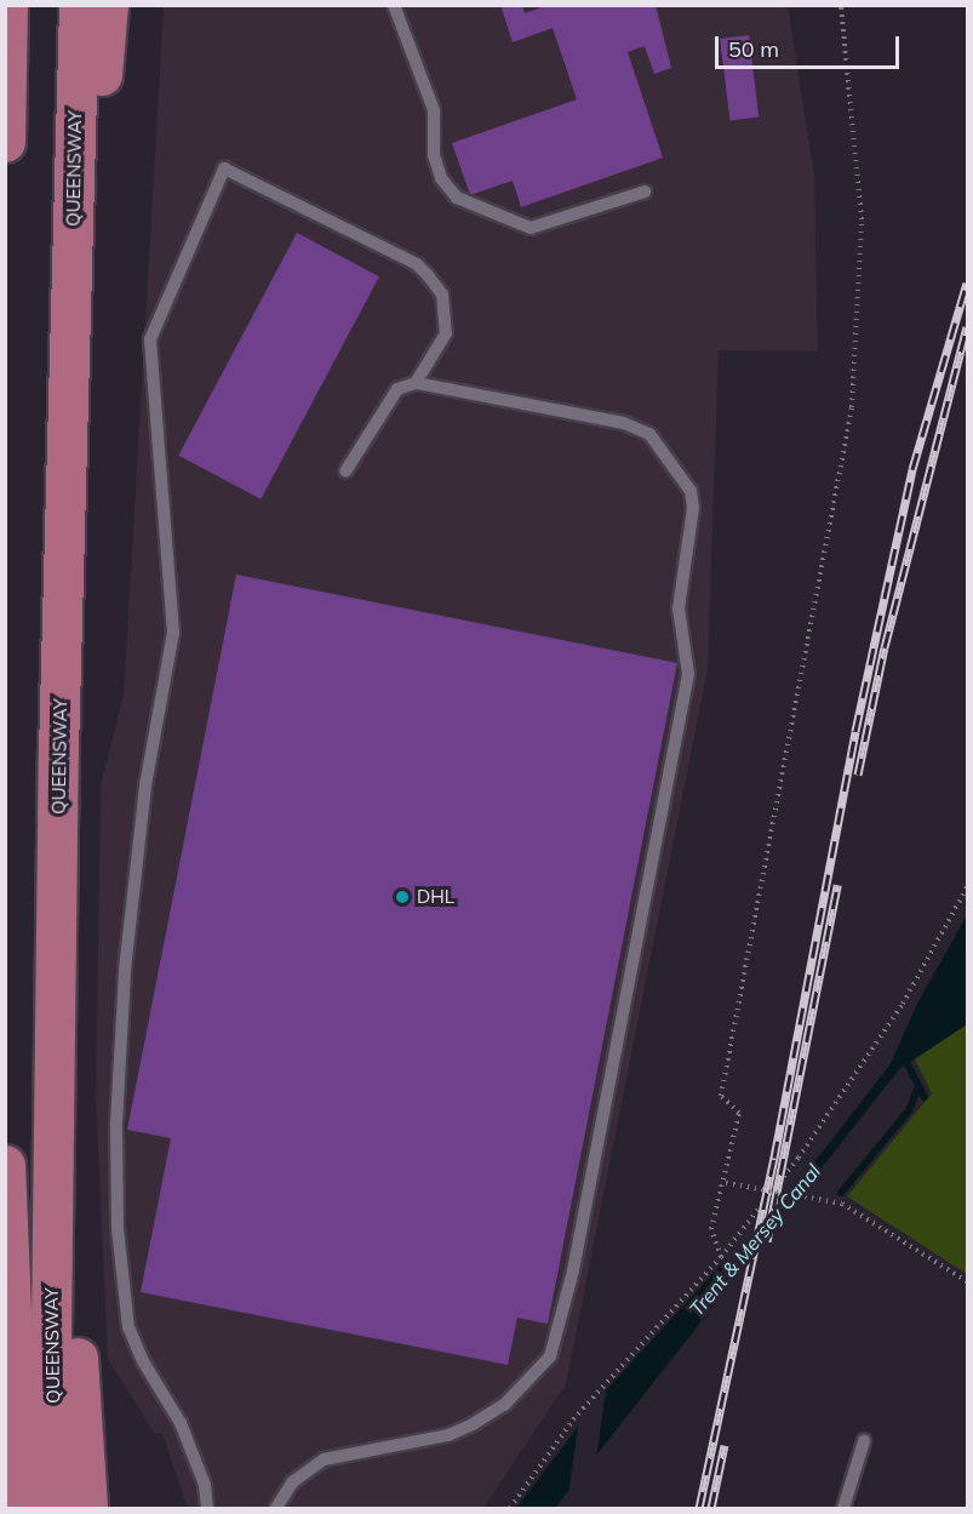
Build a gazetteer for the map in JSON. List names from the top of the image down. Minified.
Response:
{"streets":{"highway":["QUEENSWAY"]},"water":["Trent & Mersey Canal"],"places":["DHL"],"scale_bar":"50 m"}
